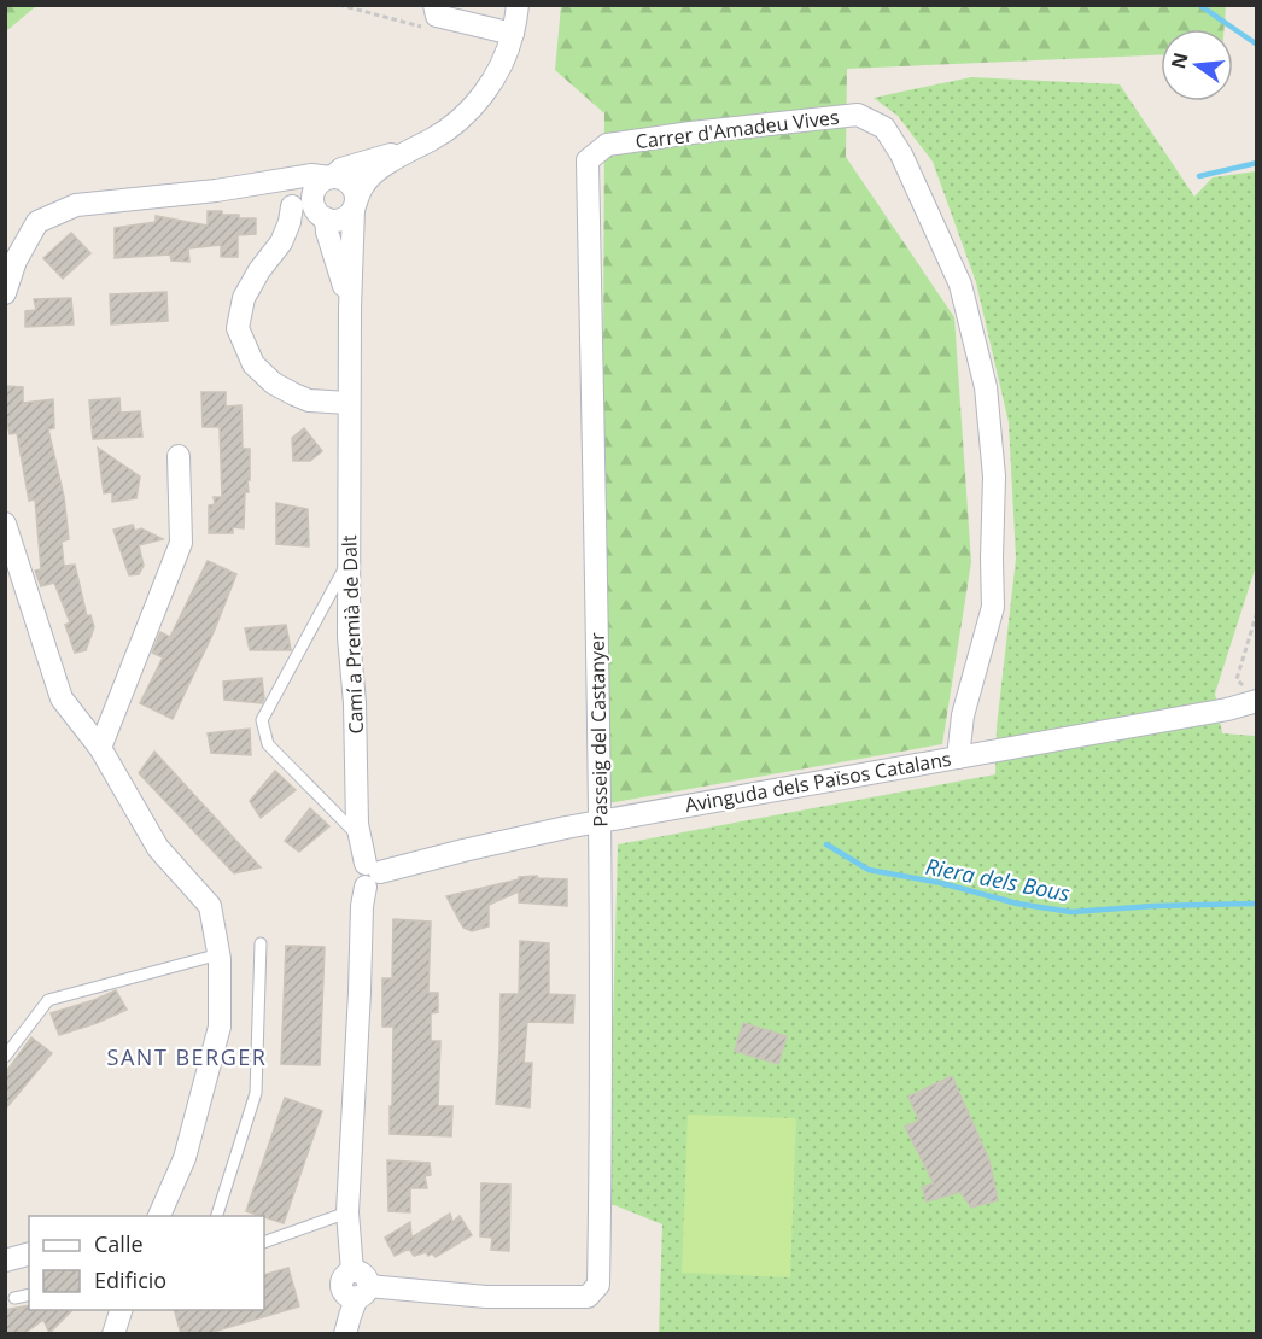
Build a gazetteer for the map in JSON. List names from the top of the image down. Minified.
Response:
{"streets":{"street":["Carrer d'Amadeu Vives","Camí a Premià de Dalt","Passeig del Castanyer","Avinguda dels Països Catalans"]},"crossings":[["Carrer d'Amadeu Vives","Passeig del Castanyer"],["Carrer d'Amadeu Vives","Avinguda dels Països Catalans"],["Camí a Premià de Dalt","Passeig del Castanyer"],["Camí a Premià de Dalt","Avinguda dels Països Catalans"],["Passeig del Castanyer","Avinguda dels Països Catalans"]],"districts":["SANT BERGER"],"water":["Riera dels Bous"],"legend":["Calle","Edificio"],"north":"left"}
